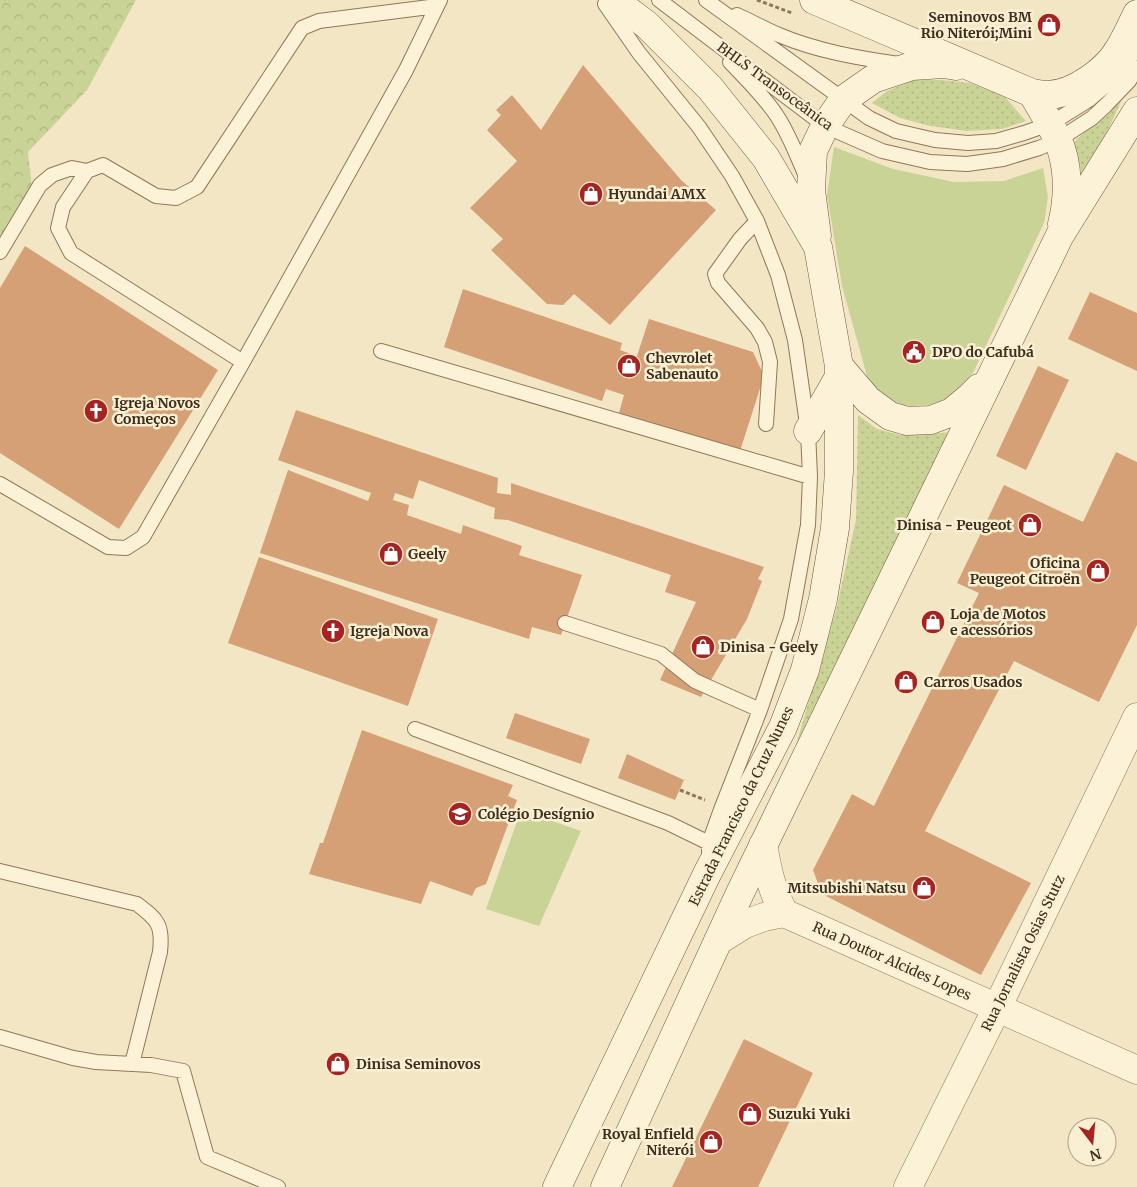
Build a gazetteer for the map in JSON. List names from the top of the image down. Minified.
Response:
{"streets":{"main road":["Estrada Francisco da Cruz Nunes","Rua Jornalista Osias Stutz","Rua Doutor Alcides Lopes"],"lane":["BHLS Transoceânica"]},"crossings":[["Rua Jornalista Osias Stutz","Rua Doutor Alcides Lopes"]],"places":{"shop":["Seminovos BM Rio Niterói;Mini","Hyundai AMX","Chevrolet Sabenauto","Dinisa - Peugeot","Geely","Oficina Peugeot Citroën","Loja de Motos e acessórios","Dinisa - Geely","Carros Usados","Mitsubishi Natsu","Dinisa Seminovos","Suzuki Yuki","Royal Enfield Niterói"],"public building":["DPO do Cafubá"],"church":["Igreja Novos Começos","Igreja Nova"],"school or university":["Colégio Desígnio"]},"north":"bottom"}
